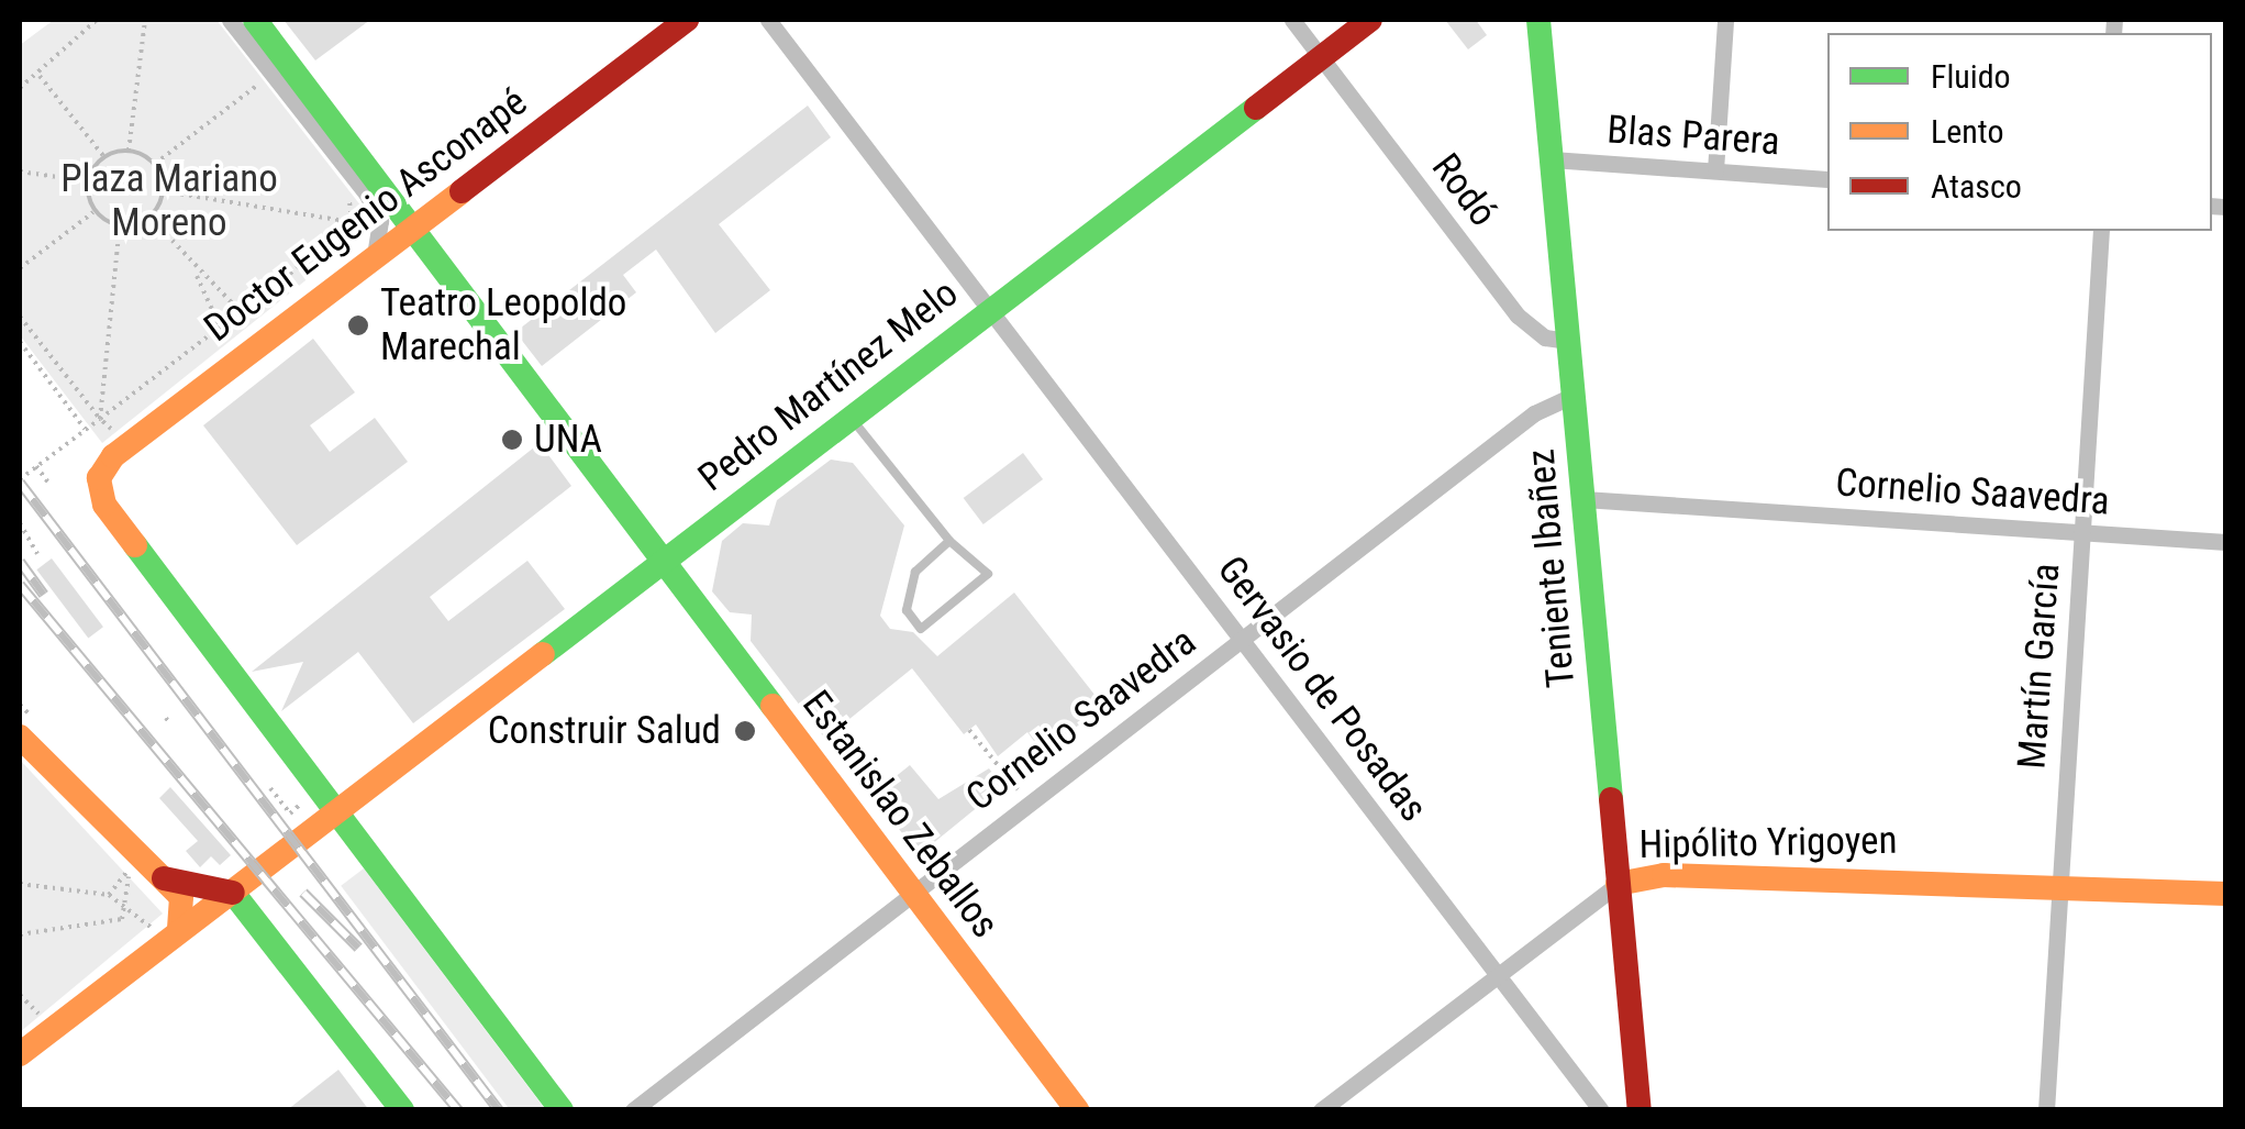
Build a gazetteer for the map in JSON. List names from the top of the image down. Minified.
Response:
{"streets":{"street":["Blas Parera","Rodó","Doctor Eugenio Asconapé","Pedro Martínez Melo","Cornelio Saavedra","Teniente Ibañez","Martín García","Gervasio de Posadas","Estanislao Zeballos","Hipólito Yrigoyen"]},"crossings":[["Blas Parera","Teniente Ibañez"],["Rodó","Pedro Martínez Melo"],["Rodó","Teniente Ibañez"],["Doctor Eugenio Asconapé","Estanislao Zeballos"],["Pedro Martínez Melo","Gervasio de Posadas"],["Pedro Martínez Melo","Estanislao Zeballos"],["Cornelio Saavedra","Teniente Ibañez"],["Cornelio Saavedra","Martín García"],["Cornelio Saavedra","Gervasio de Posadas"],["Cornelio Saavedra","Estanislao Zeballos"],["Teniente Ibañez","Hipólito Yrigoyen"],["Martín García","Hipólito Yrigoyen"],["Gervasio de Posadas","Hipólito Yrigoyen"]],"parks":["Plaza Mariano Moreno"],"places":["Teatro Leopoldo Marechal","UNA","Construir Salud"],"legend":["Fluido","Lento","Atasco"]}
